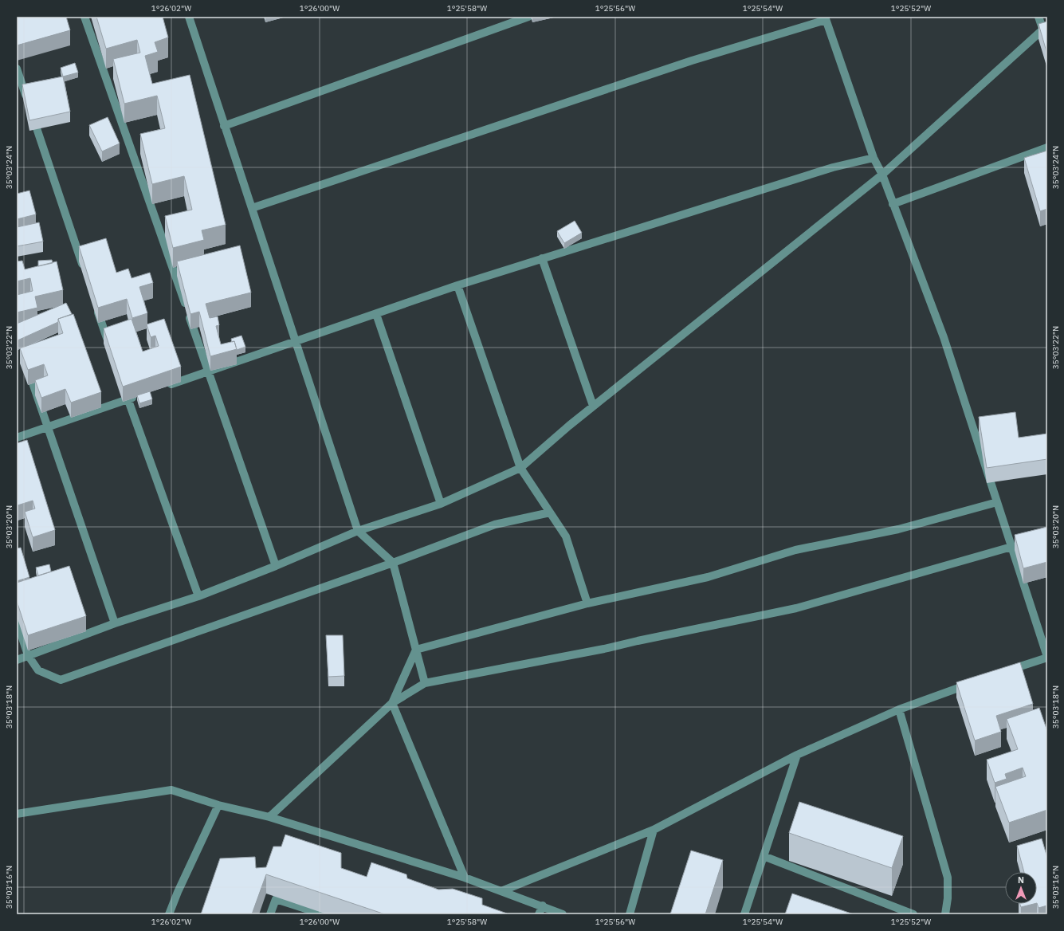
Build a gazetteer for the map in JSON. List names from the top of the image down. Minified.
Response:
{"north":"top","coordinates":["1°26'02\"W","1°26'00\"W","1°25'58\"W","1°25'56\"W","1°25'54\"W","1°25'52\"W","35°03'24\"N","35°03'22\"N","35°03'20\"N","35°03'18\"N","35°03'16\"N"]}
